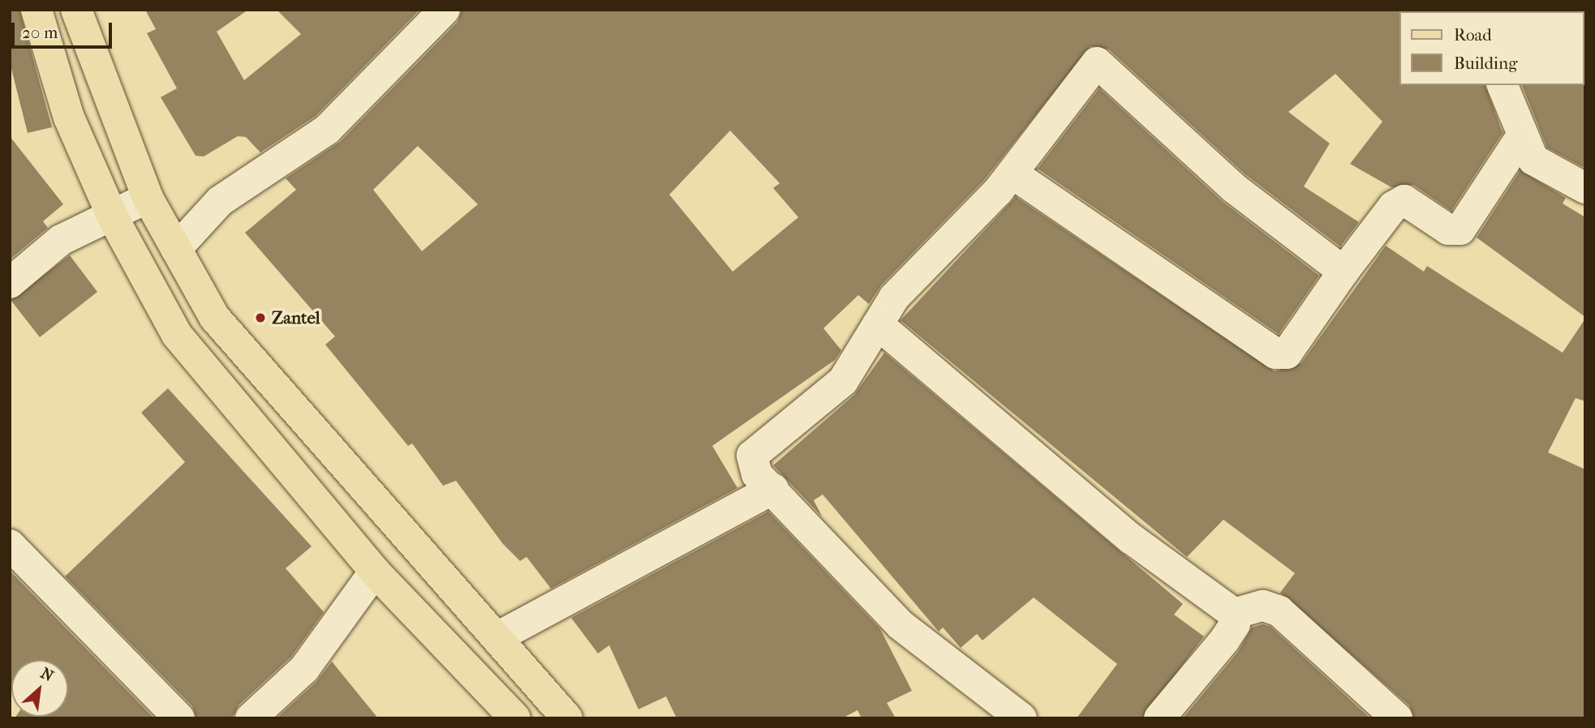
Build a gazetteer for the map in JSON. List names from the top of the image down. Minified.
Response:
{"places":["Zantel"],"legend":["Road","Building"],"scale_bar":"20 m","north":"top right"}
